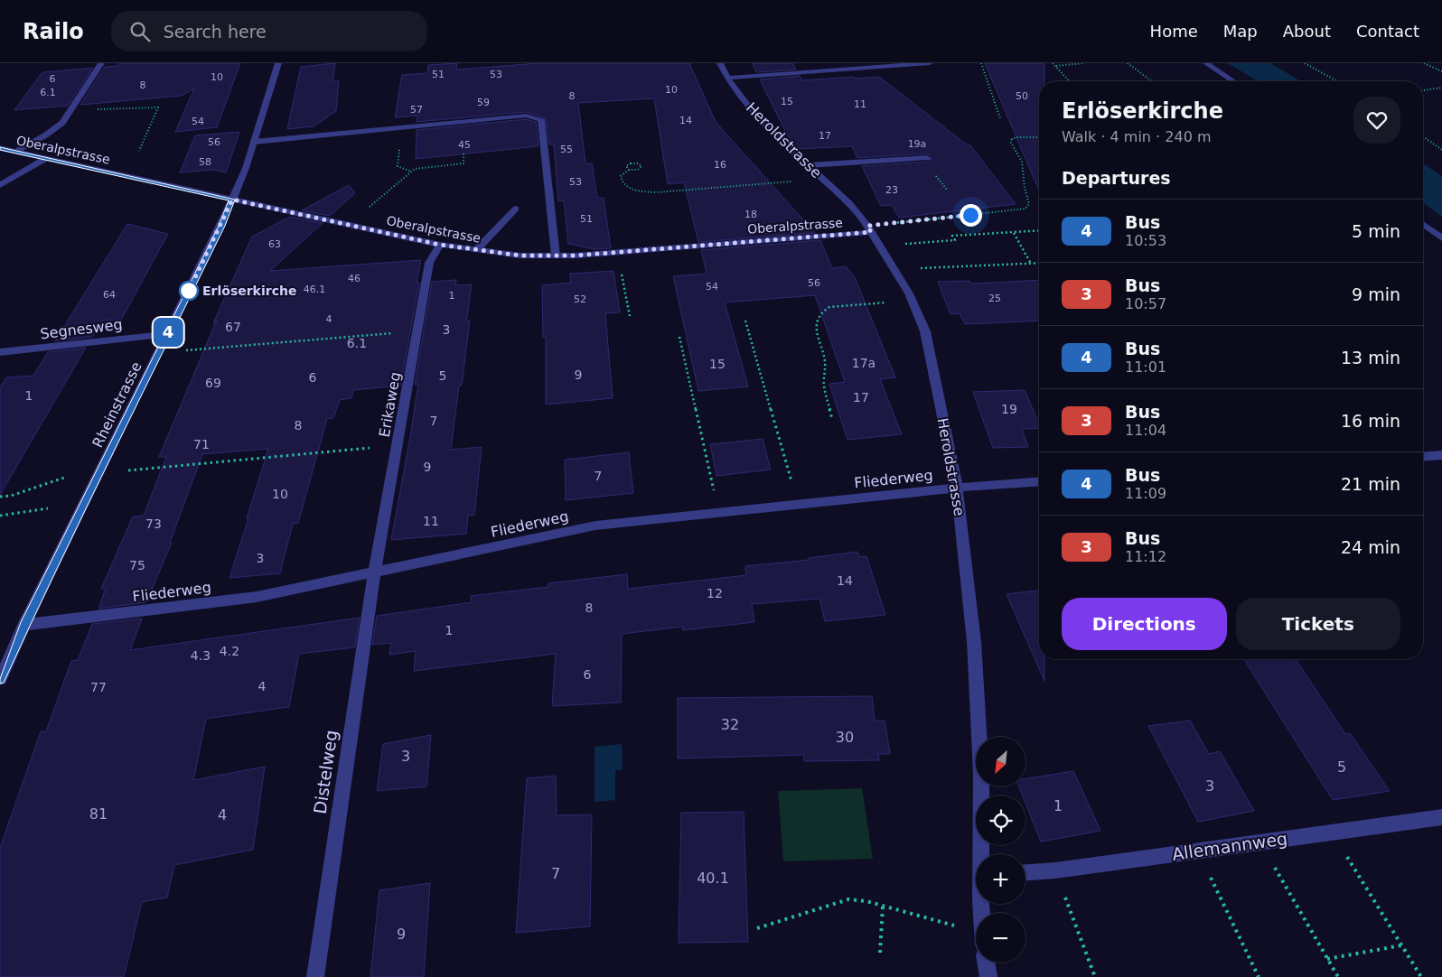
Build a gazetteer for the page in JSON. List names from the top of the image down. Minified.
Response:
{"streets":{"street":["Heroldstrasse","Oberalpstrasse","Segnesweg","Rheinstrasse","Erikaweg","Fliederweg","Distelweg","Allemannweg"]},"crossings":[["Heroldstrasse","Oberalpstrasse"],["Heroldstrasse","Fliederweg"],["Oberalpstrasse","Rheinstrasse"],["Oberalpstrasse","Erikaweg"],["Segnesweg","Rheinstrasse"],["Rheinstrasse","Fliederweg"],["Erikaweg","Fliederweg"],["Erikaweg","Distelweg"],["Fliederweg","Distelweg"]],"places":["Erlöserkirche"],"lines":["bus line 4"],"house_numbers":["51","53","10","6","8","10","6.1","8","50","15","59","11","57","14","54","17","56","19a","45","55","58","16","53","23","18","51","63","46","56","54","46.1","64","1","25","52","4","67","3","6.1","17a","15","9","5","6","69","1","17","19","7","8","71","9","7","10","11","73","3","75","14","12","8","1","4.2","4.3","6","4","77","32","30","3","5","3","1","81","4","7","40.1","9"],"north":"bottom left","page":{"header":"Railo","search":"Search here","nav":["Home","Map","About","Contact"],"on_map":"4","heading":[["Erlöserkirche","Walk · 4 min · 240 m"],"Departures"],"list":[{"mark":"4","name":"Bus","note":"10:53","value":"5 min"},{"mark":"3","name":"Bus","note":"10:57","value":"9 min"},{"mark":"4","name":"Bus","note":"11:01","value":"13 min"},{"mark":"3","name":"Bus","note":"11:04","value":"16 min"},{"mark":"4","name":"Bus","note":"11:09","value":"21 min"},{"mark":"3","name":"Bus","note":"11:12","value":"24 min"}],"buttons":["Directions","Tickets"],"map_buttons":["+","−"]}}
